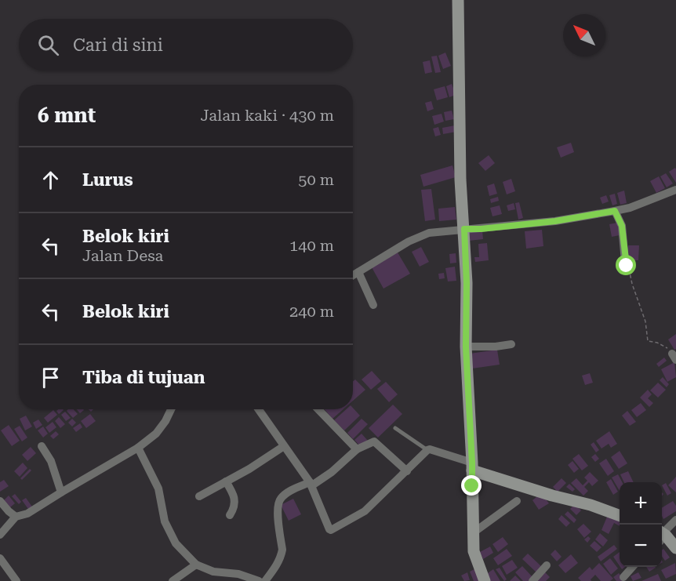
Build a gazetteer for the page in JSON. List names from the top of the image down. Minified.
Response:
{"north":"top left","page":{"search":"Cari di sini","heading":["6 mnt","Jalan kaki · 430 m"],"list":[["Lurus","50 m"],["Belok kiri","Jalan Desa","140 m"],["Belok kiri","240 m"],"Tiba di tujuan"],"map_buttons":["+","−"]}}
